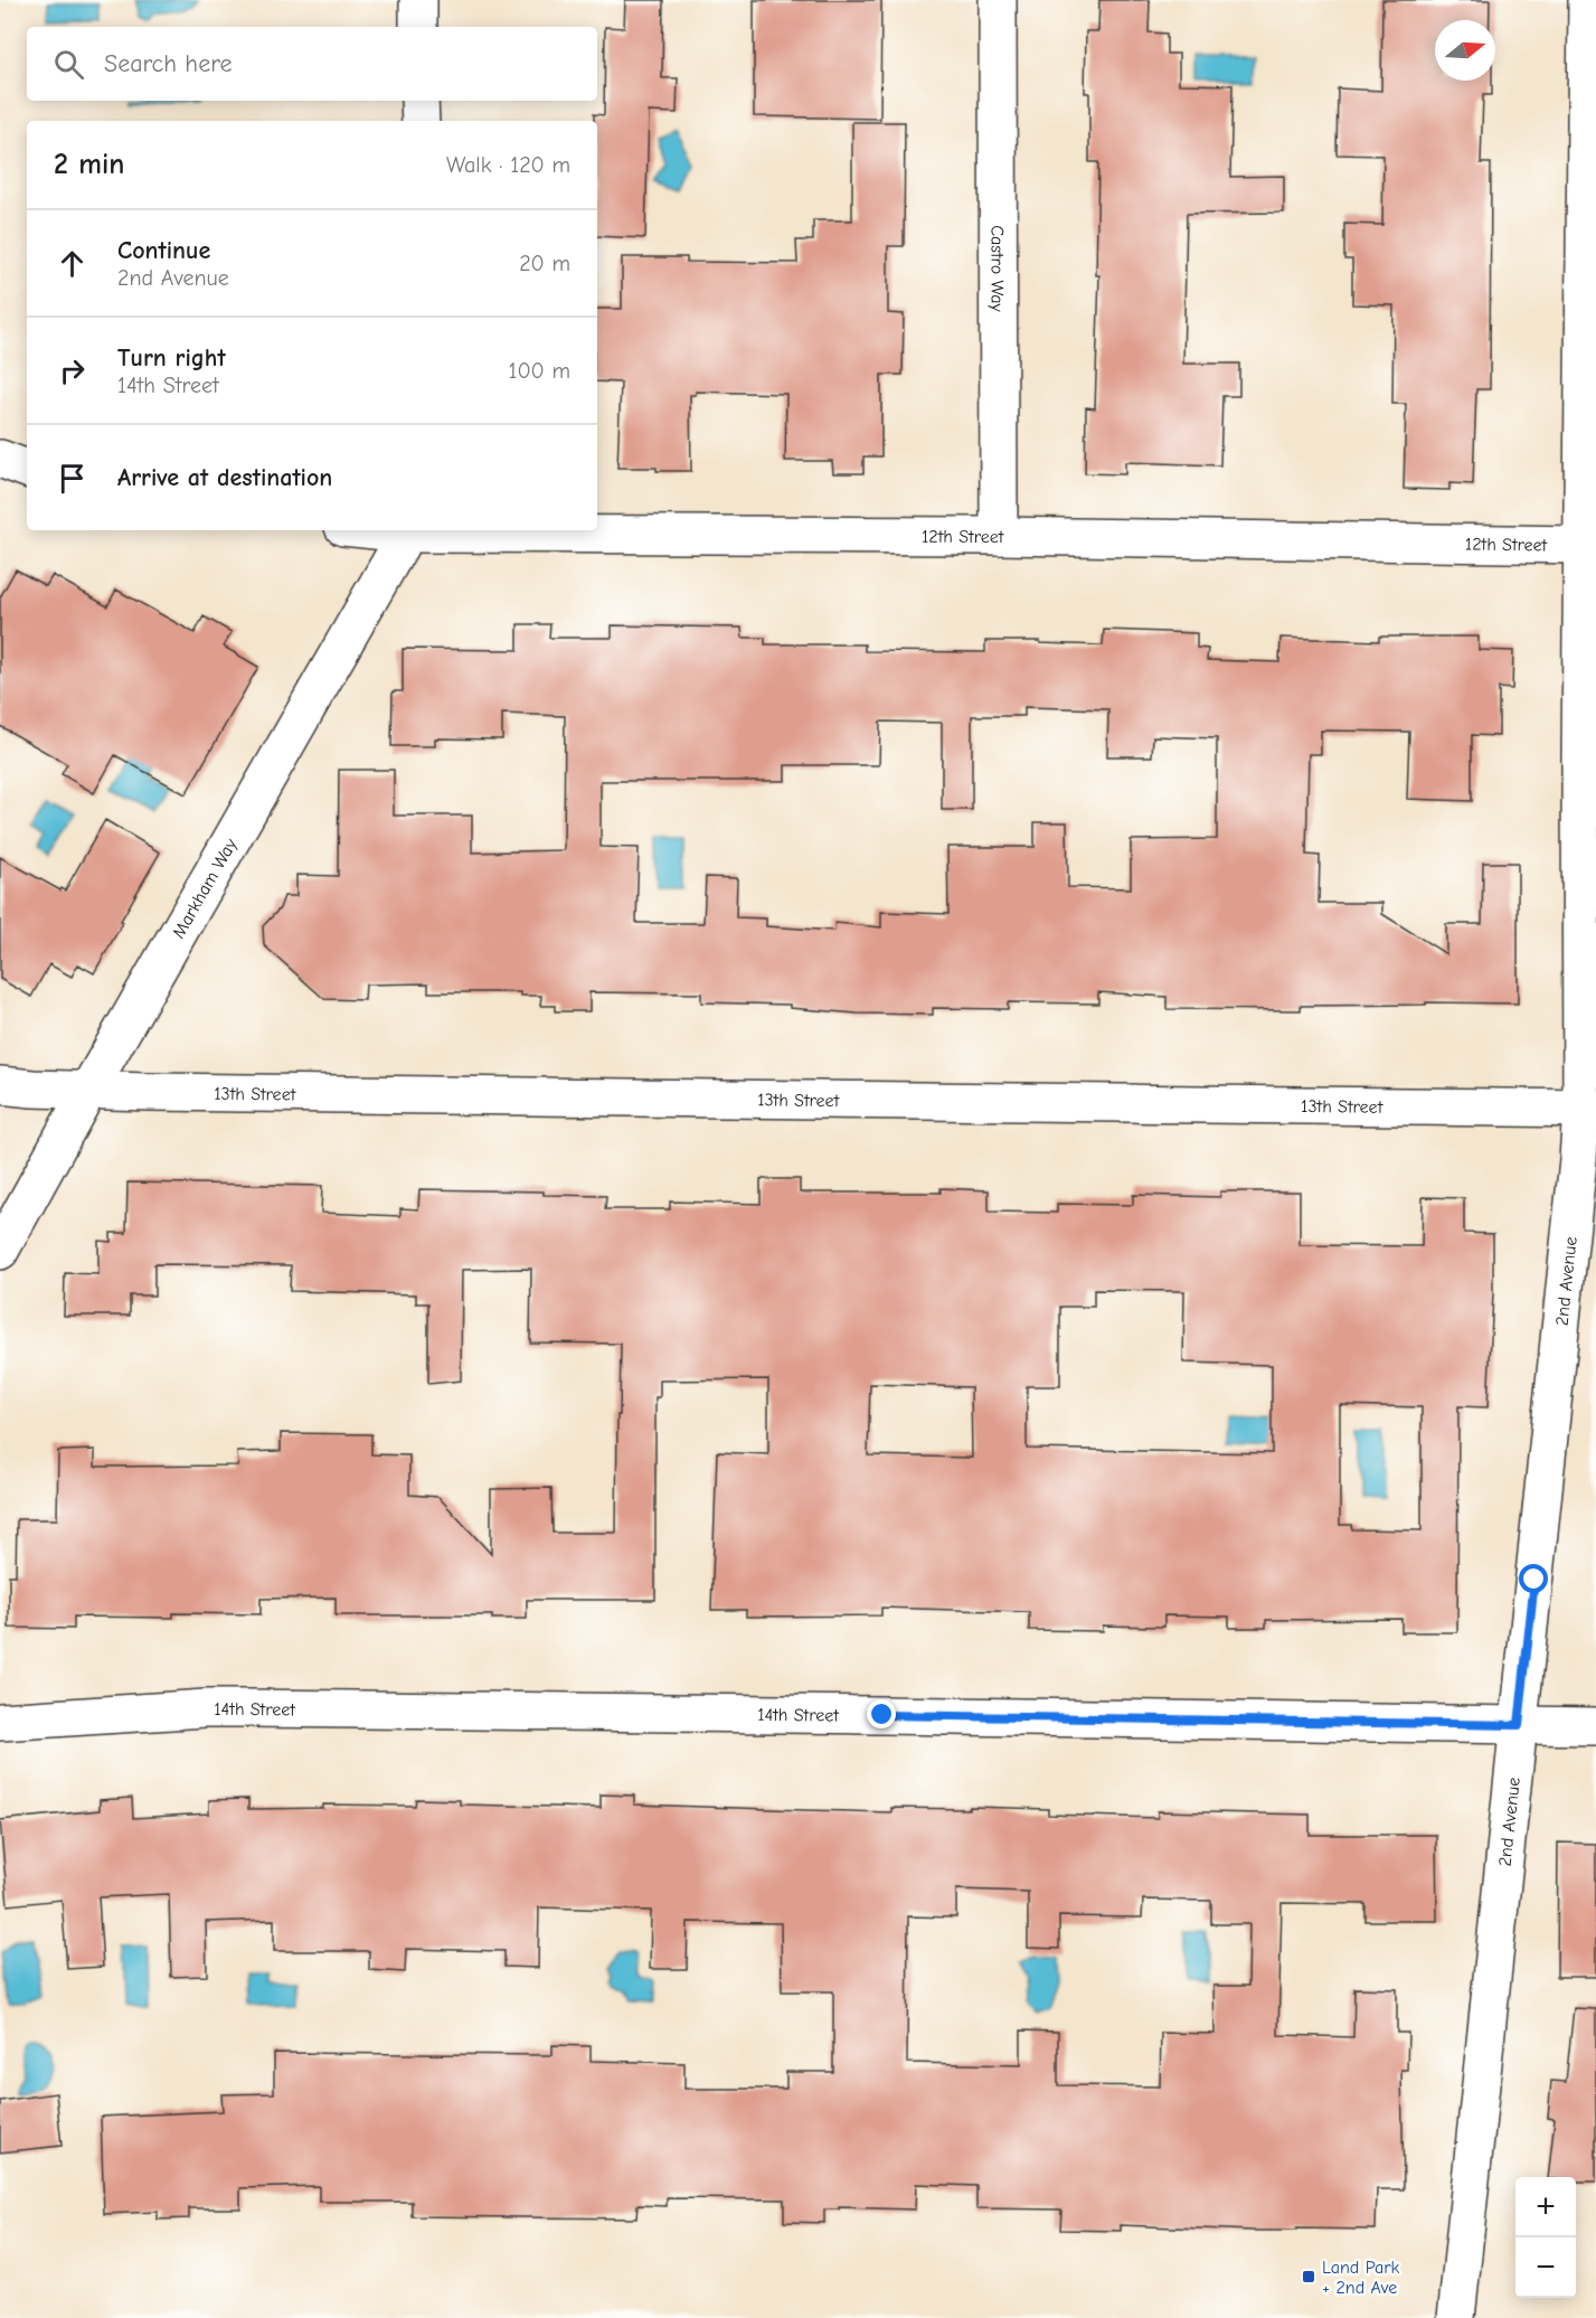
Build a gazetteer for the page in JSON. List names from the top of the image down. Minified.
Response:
{"streets":{"street":["Castro Way","12th Street","Markham Way","13th Street","2nd Avenue","14th Street"]},"crossings":[["Castro Way","12th Street"],["12th Street","Markham Way"],["12th Street","2nd Avenue"],["Markham Way","13th Street"],["13th Street","2nd Avenue"],["2nd Avenue","14th Street"]],"places":{"transit":["Land Park + 2nd Ave"]},"north":"right","page":{"search":"Search here","heading":["2 min","Walk · 120 m"],"list":[["Continue","2nd Avenue","20 m"],["Turn right","14th Street","100 m"],"Arrive at destination"],"map_buttons":["+","−"]}}
